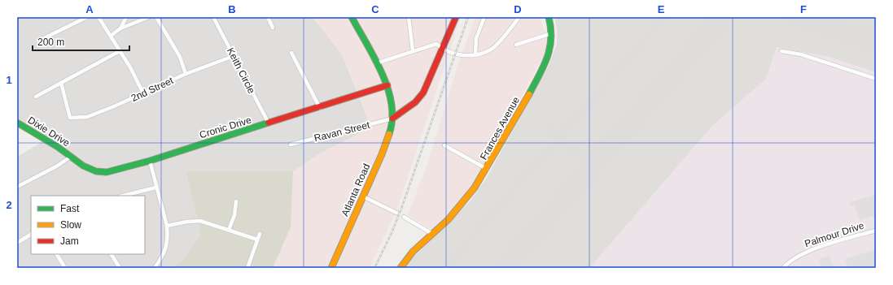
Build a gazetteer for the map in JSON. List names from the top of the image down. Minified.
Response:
{"streets":{"street":["Keith Circle","2nd Street","Cronic Drive","Frances Avenue","Dixie Drive","Ravan Street","Atlanta Road","Palmour Drive"]},"crossings":[["Keith Circle","2nd Street"],["Keith Circle","Cronic Drive"],["Cronic Drive","Dixie Drive"],["Cronic Drive","Atlanta Road"],["Ravan Street","Atlanta Road"]],"legend":["Fast","Slow","Jam"],"scale_bar":"200 m","grid":{"columns":["A","B","C","D","E","F"],"rows":["1","2"]}}
